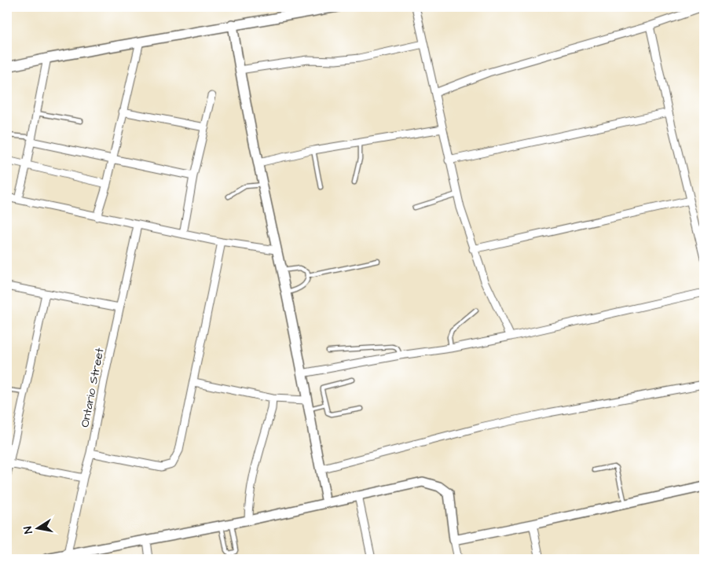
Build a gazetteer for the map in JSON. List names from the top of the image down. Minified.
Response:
{"streets":{"street":["Ontario Street"]},"north":"left"}
